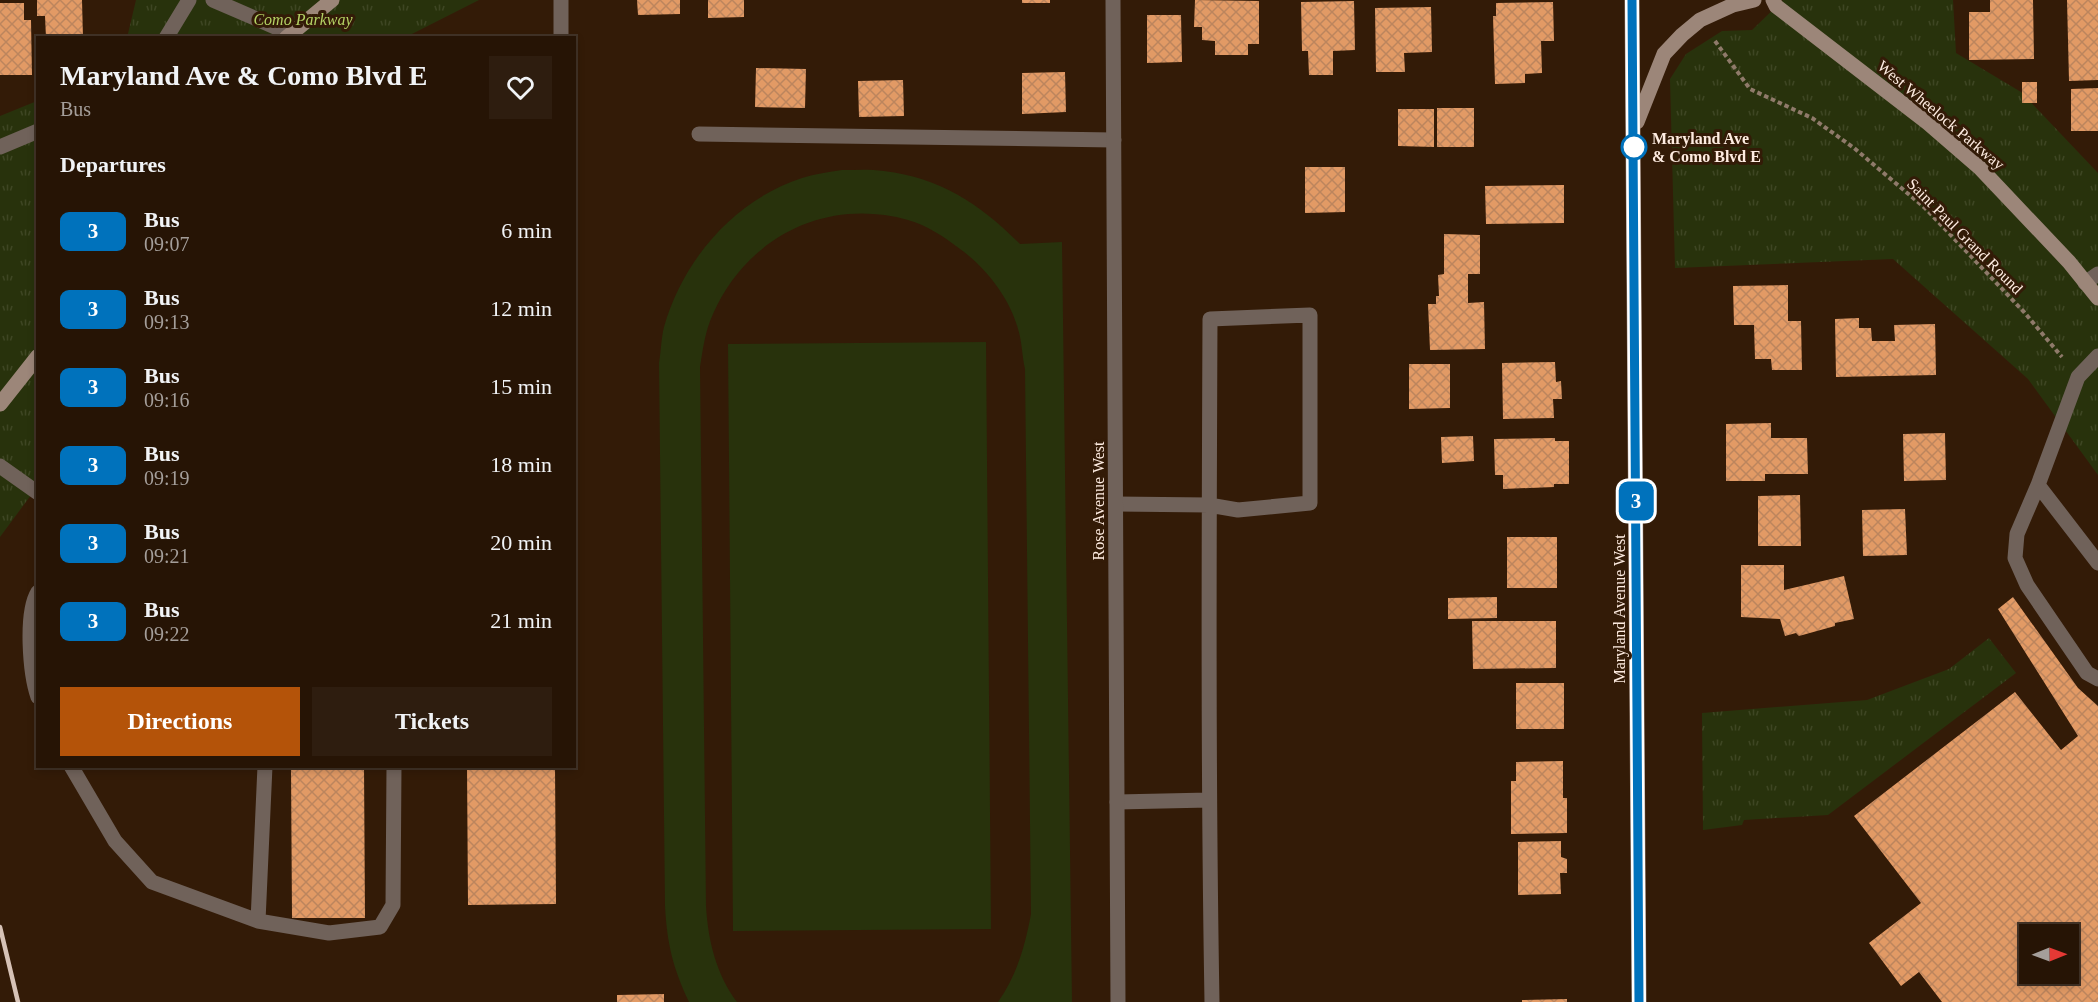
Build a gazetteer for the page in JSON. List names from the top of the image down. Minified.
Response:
{"streets":{"street":["West Wheelock Parkway","Rose Avenue West","Maryland Avenue West"],"path":["Saint Paul Grand Round"]},"parks":["Como Parkway"],"places":["Maryland Ave & Como Blvd E"],"lines":["bus line 3"],"north":"right","page":{"on_map":"3","heading":[["Maryland Ave & Como Blvd E","Bus"],"Departures"],"list":[{"mark":"3","name":"Bus","note":"09:07","value":"6 min"},{"mark":"3","name":"Bus","note":"09:13","value":"12 min"},{"mark":"3","name":"Bus","note":"09:16","value":"15 min"},{"mark":"3","name":"Bus","note":"09:19","value":"18 min"},{"mark":"3","name":"Bus","note":"09:21","value":"20 min"},{"mark":"3","name":"Bus","note":"09:22","value":"21 min"}],"buttons":["Directions","Tickets"]}}
